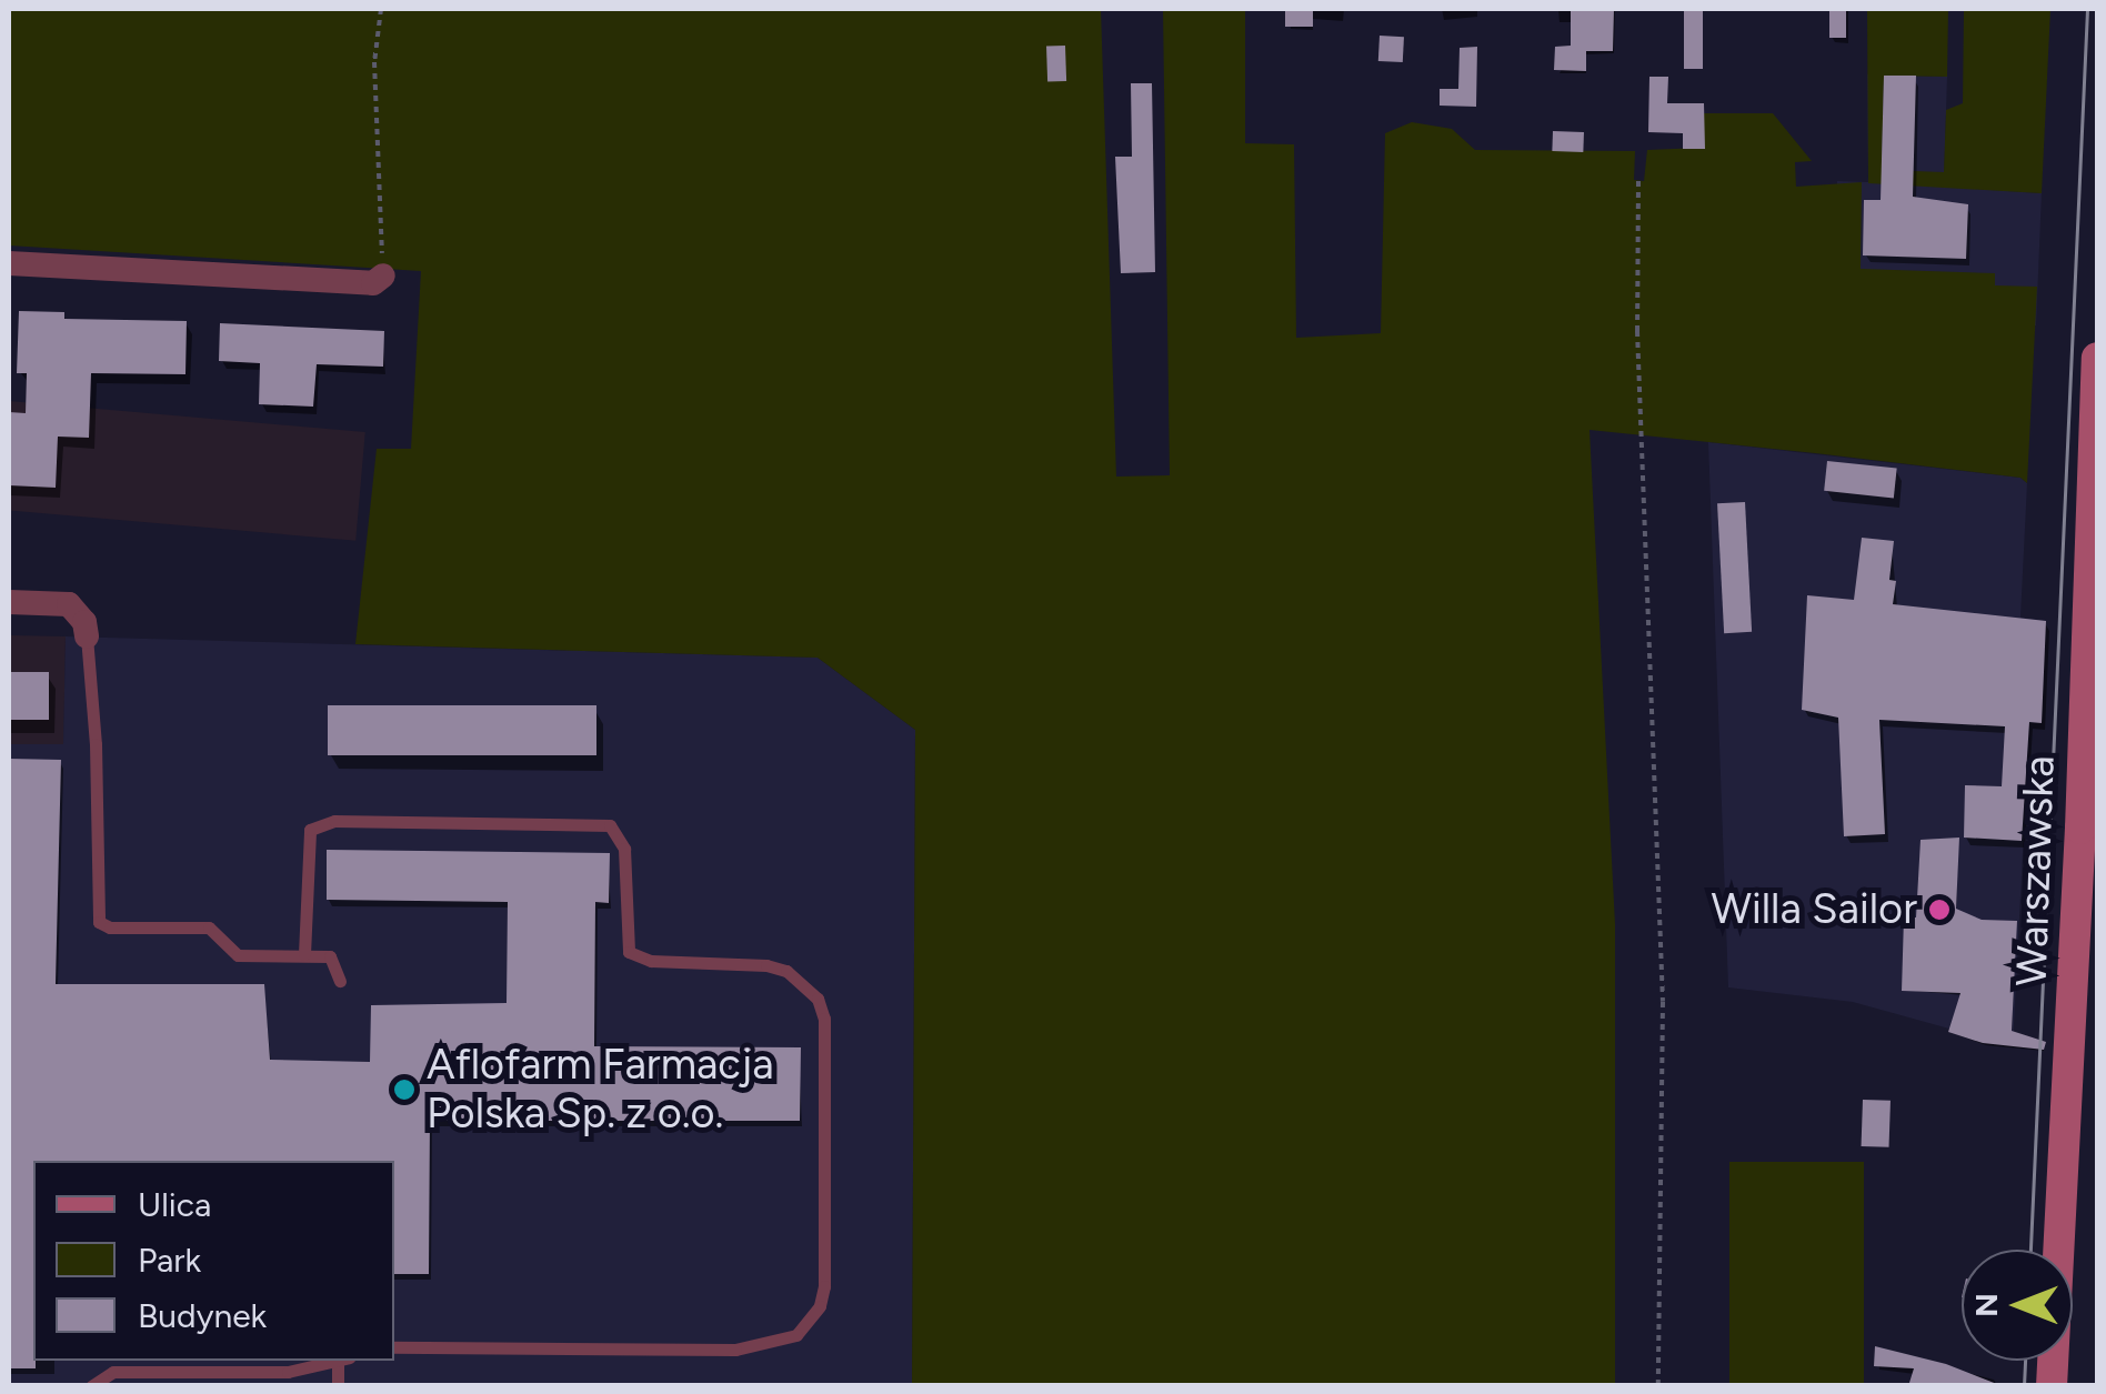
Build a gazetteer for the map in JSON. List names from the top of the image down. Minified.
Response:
{"streets":{"main road":["Warszawska"]},"places":["Willa Sailor","Aflofarm Farmacja Polska Sp. z o.o."],"legend":["Ulica","Park","Budynek"],"north":"left"}
